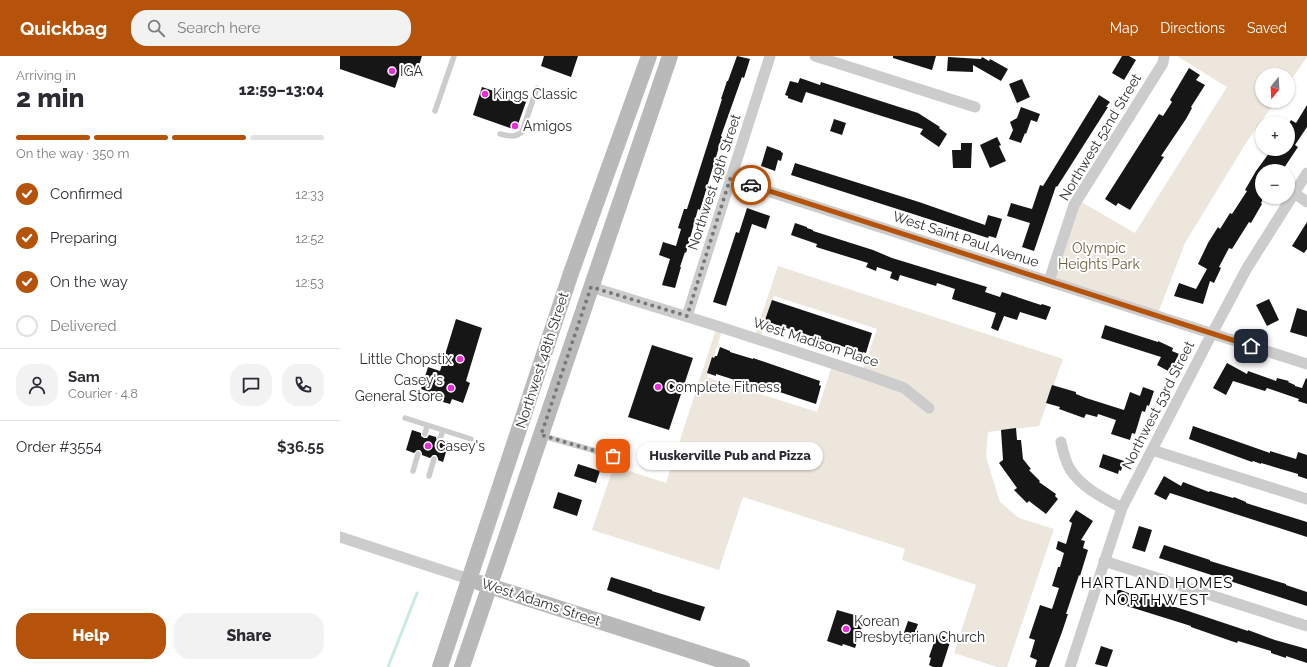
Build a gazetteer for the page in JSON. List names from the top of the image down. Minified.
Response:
{"streets":{"main road":["Northwest 48th Street","West Adams Street"],"street":["Northwest 52nd Street","Northwest 49th Street","West Saint Paul Avenue","West Madison Place","Northwest 53rd Street"]},"crossings":[["Northwest 52nd Street","West Saint Paul Avenue"],["Northwest 49th Street","West Saint Paul Avenue"],["Northwest 49th Street","West Madison Place"],["West Saint Paul Avenue","Northwest 53rd Street"],["West Madison Place","Northwest 48th Street"],["Northwest 48th Street","West Adams Street"]],"districts":["HARTLAND HOMES NORTHWEST"],"parks":["Olympic Heights Park"],"places":["IGA","Kings Classic","Amigos","Little Chopstix","Complete Fitness","Casey's General Store","Casey's","Huskerville Pub and Pizza","Korean Presbyterian Church"],"north":"bottom","page":{"header":"Quickbag","search":"Search here","nav":["Map","Directions","Saved"],"heading":["2 min","Arriving in","12:59–13:04"],"panel":["Sam","Courier · 4.8","Order #3554","$36.55"],"map_buttons":["+","−"],"bar":"On the way · 350 m","list":[["Confirmed","12:33"],["Preparing","12:52"],["On the way","12:53"],"Delivered"],"bubble":"Huskerville Pub and Pizza","buttons":["Help","Share"]}}
